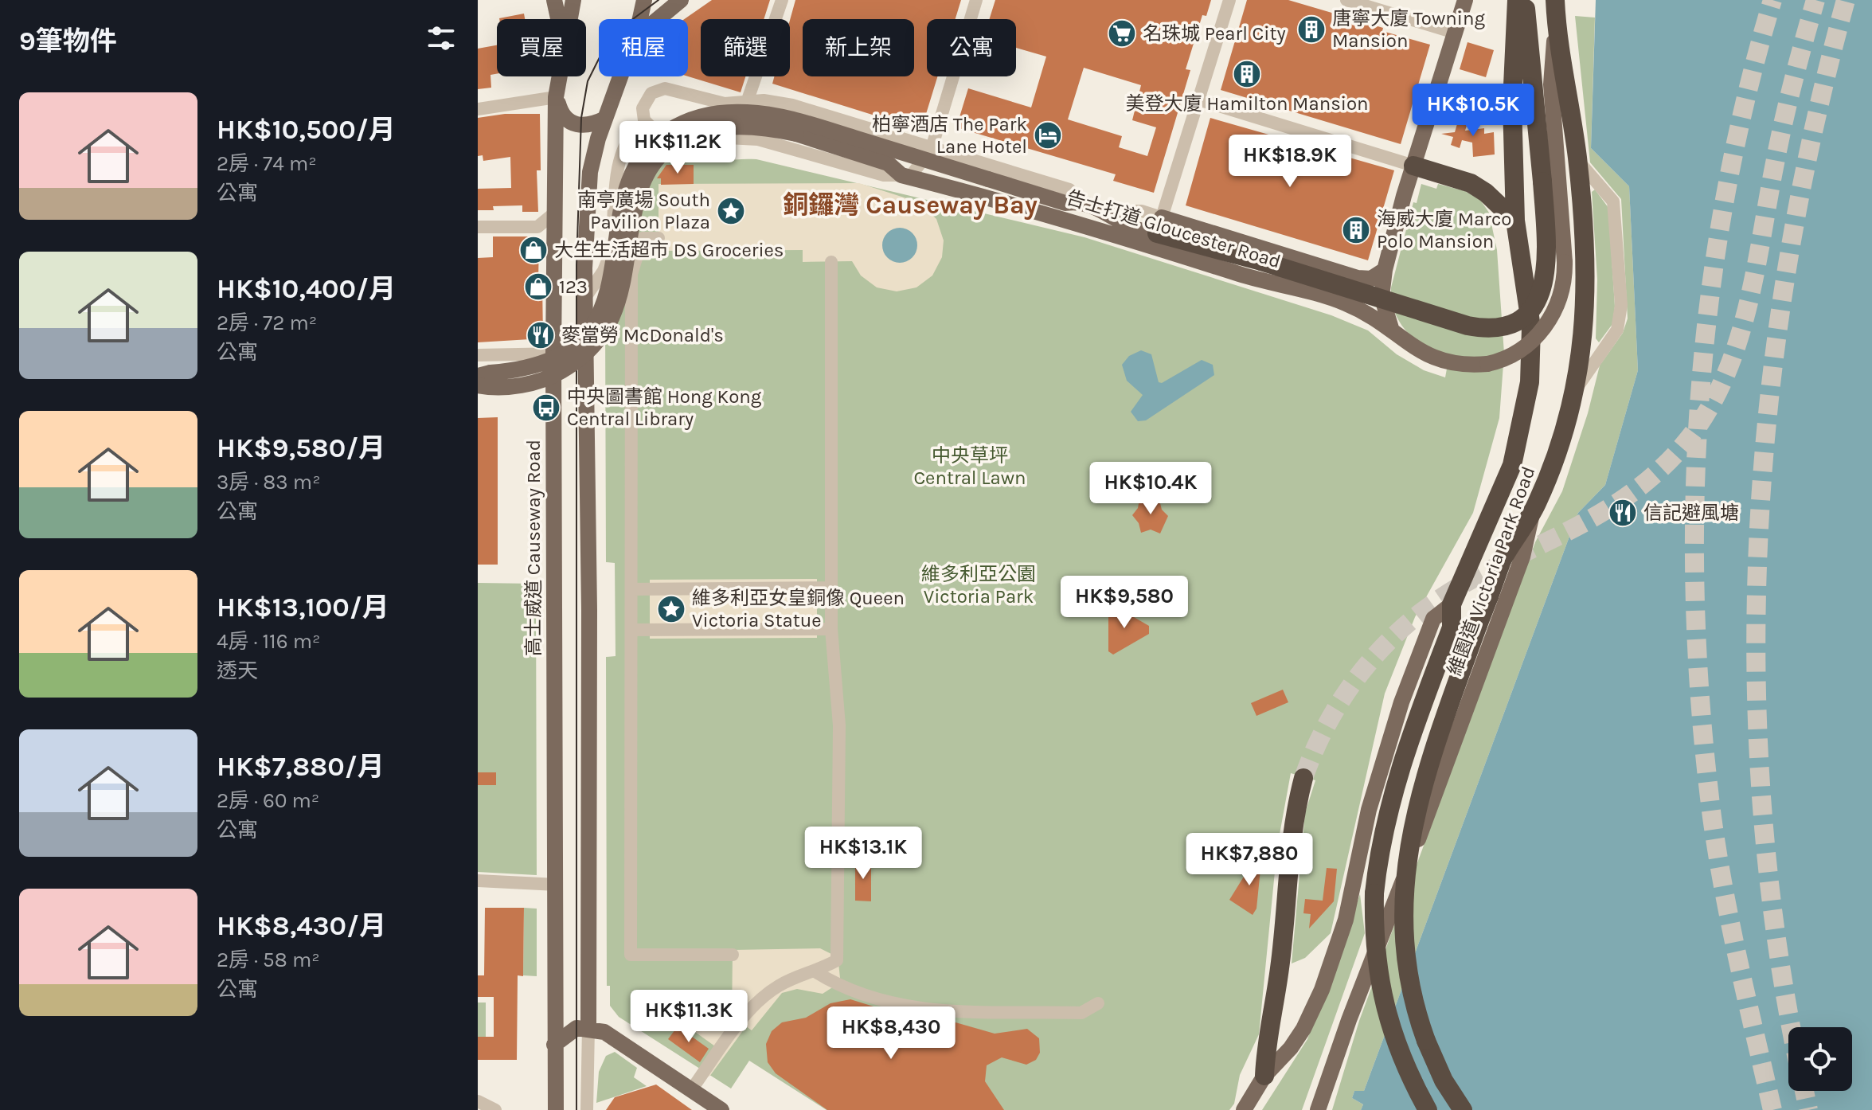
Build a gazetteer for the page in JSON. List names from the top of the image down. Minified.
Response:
{"streets":{"highway":["維園道 Victoria Park Road"],"main road":["告士打道 Gloucester Road","高士威道 Causeway Road"]},"crossings":[["告士打道 Gloucester Road","維園道 Victoria Park Road"]],"districts":["銅鑼灣 Causeway Bay"],"parks":["中央草坪 Central Lawn","維多利亞公園 Victoria Park"],"places":{"building":["唐寧大廈 Towning Mansion","美登大廈 Hamilton Mansion","海威大廈 Marco Polo Mansion"],"supermarket":["名珠城 Pearl City"],"hotel":["柏寧酒店 The Park Lane Hotel"],"place":["南亭廣場 South Pavilion Plaza","維多利亞女皇銅像 Queen Victoria Statue"],"shop":["大生生活超市 DS Groceries","123"],"restaurant":["麥當勞 McDonald's","信記避風塘"],"bus stop":["中央圖書館 Hong Kong Central Library"]},"page":{"heading":"9筆物件","chip":["買屋","租屋","篩選","新上架","公寓"],"list":[{"name":"HK$10,500/月","note":"2房 · 74 m² · 公寓"},{"name":"HK$10,400/月","note":"2房 · 72 m² · 公寓"},{"name":"HK$9,580/月","note":"3房 · 83 m² · 公寓"},{"name":"HK$13,100/月","note":"4房 · 116 m² · 透天"},{"name":"HK$7,880/月","note":"2房 · 60 m² · 公寓"},{"name":"HK$8,430/月","note":"2房 · 58 m² · 公寓"}],"price":["HK$10.5K","HK$11.2K","HK$18.9K","HK$10.4K","HK$9,580","HK$13.1K","HK$7,880","HK$11.3K","HK$8,430"]}}
